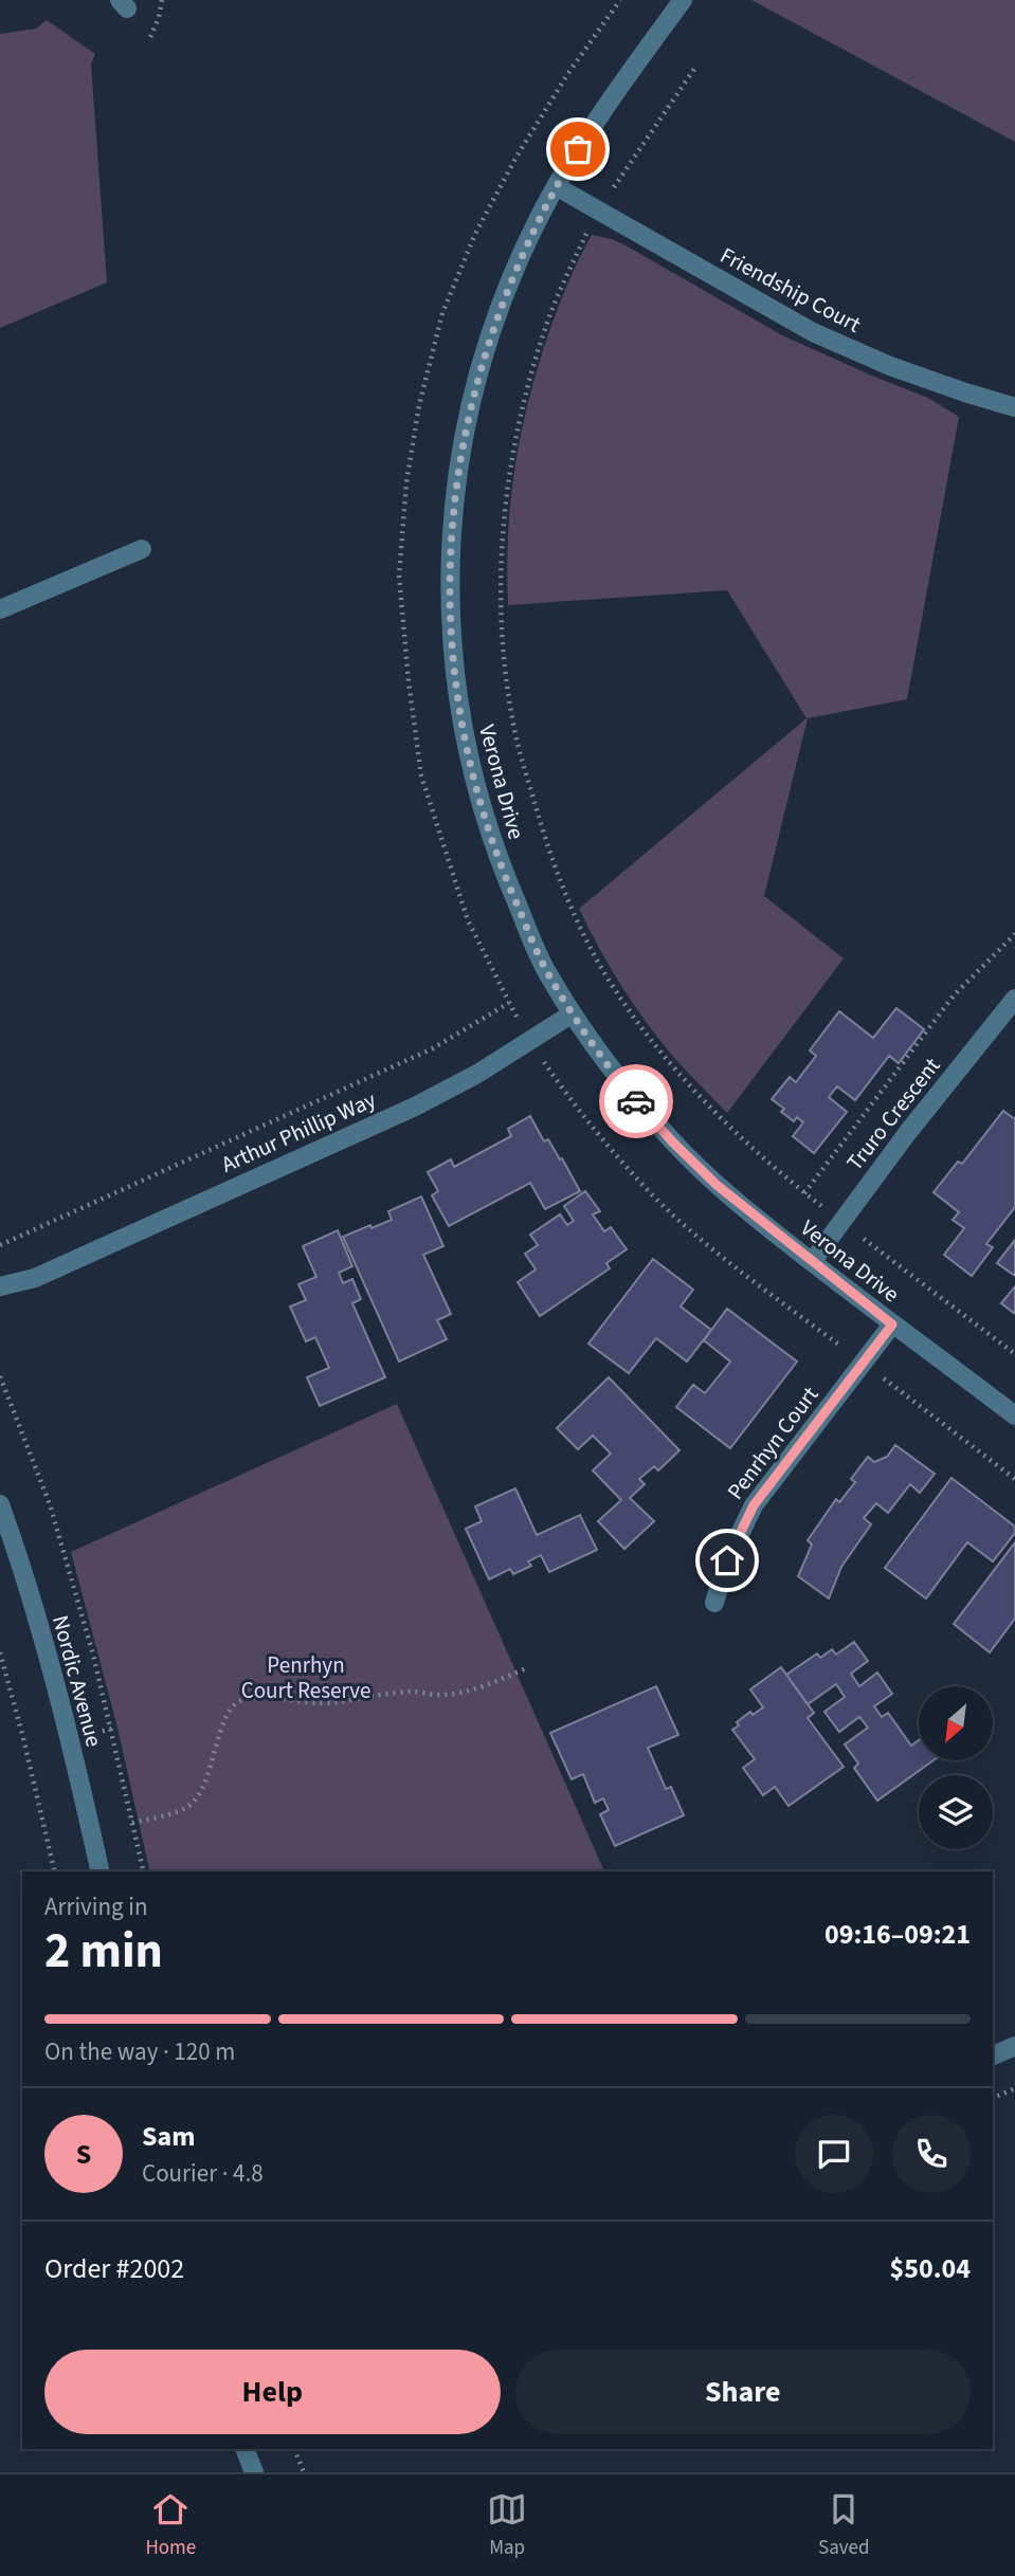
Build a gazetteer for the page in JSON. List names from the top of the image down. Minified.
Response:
{"streets":{"street":["Friendship Court","Verona Drive","Truro Crescent","Arthur Phillip Way","Penrhyn Court","Nordic Avenue"]},"crossings":[["Friendship Court","Verona Drive"],["Verona Drive","Truro Crescent"],["Verona Drive","Arthur Phillip Way"],["Verona Drive","Penrhyn Court"]],"parks":["Penrhyn Court Reserve"],"north":"bottom left","page":{"heading":["2 min","Arriving in","09:16–09:21"],"panel":["Sam","Courier · 4.8","Order #2002","$50.04"],"bar":"On the way · 120 m","round":"S","buttons":["Help","Share"],"tabs":["Home","Map","Saved"]}}
